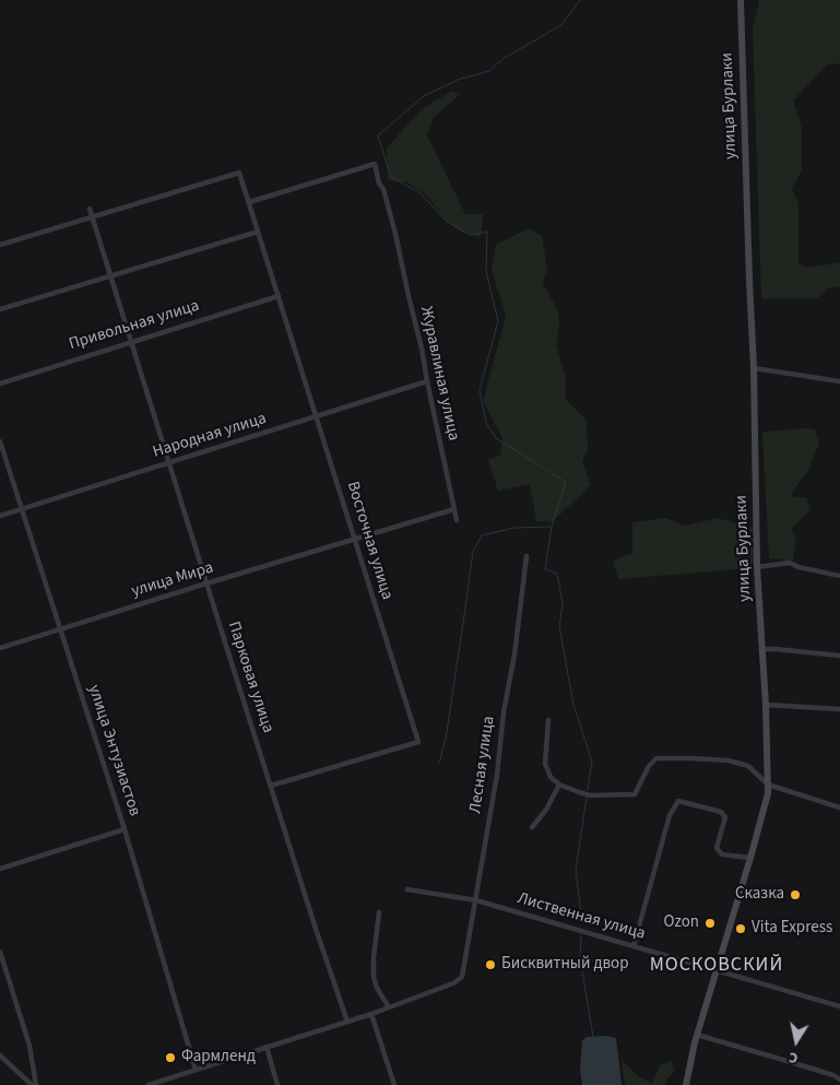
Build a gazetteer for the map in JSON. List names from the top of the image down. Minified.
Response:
{"streets":{"street":["улица Бурлаки","Привольная улица","Журавлиная улица","Народная улица","Восточная улица","улица Мира","Парковая улица","улица Энтузиастов","Лесная улица","Лиственная улица"]},"crossings":[["улица Бурлаки","Лиственная улица"],["Привольная улица","Восточная улица"],["Привольная улица","Парковая улица"],["Журавлиная улица","Народная улица"],["Журавлиная улица","Восточная улица"],["Журавлиная улица","улица Мира"],["Народная улица","Восточная улица"],["Народная улица","Парковая улица"],["Народная улица","улица Энтузиастов"],["Восточная улица","улица Мира"],["Восточная улица","Парковая улица"],["улица Мира","Парковая улица"],["улица Мира","улица Энтузиастов"],["Лесная улица","Лиственная улица"]],"districts":["МОСКОВСКИЙ"],"places":["Сказка","Ozon","Vita Express","Бисквитный двор","Фармленд"],"north":"bottom"}
